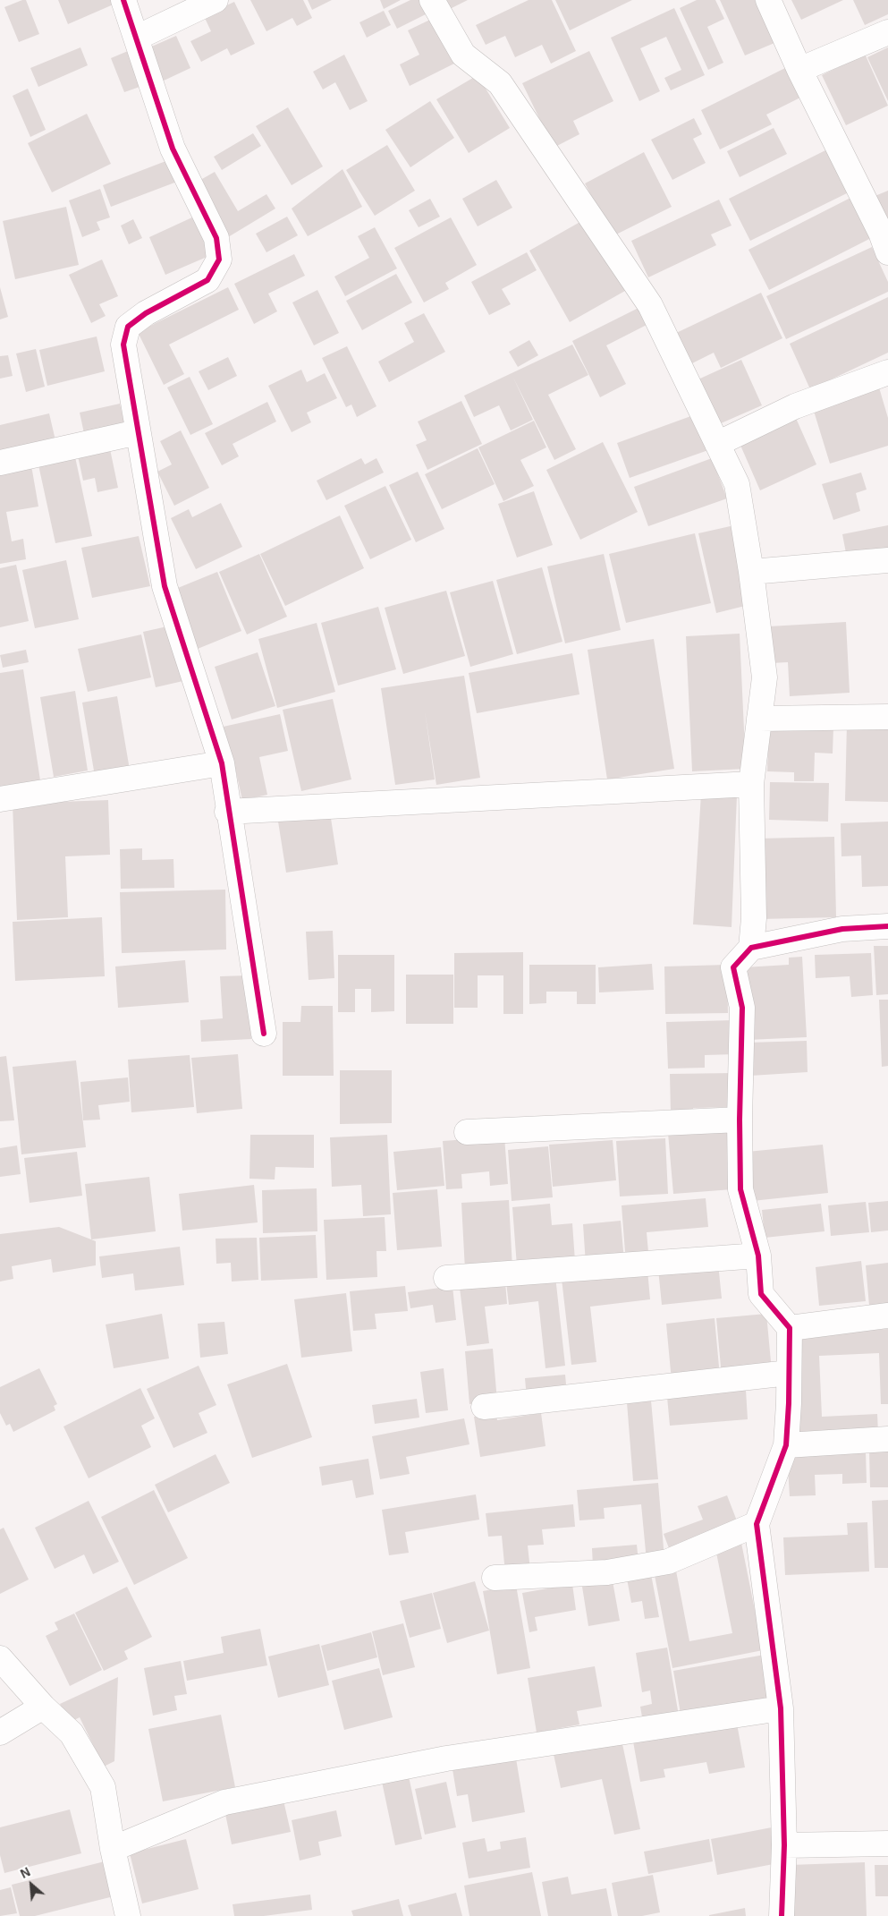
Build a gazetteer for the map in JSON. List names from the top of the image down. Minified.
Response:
{"north":"top left"}
